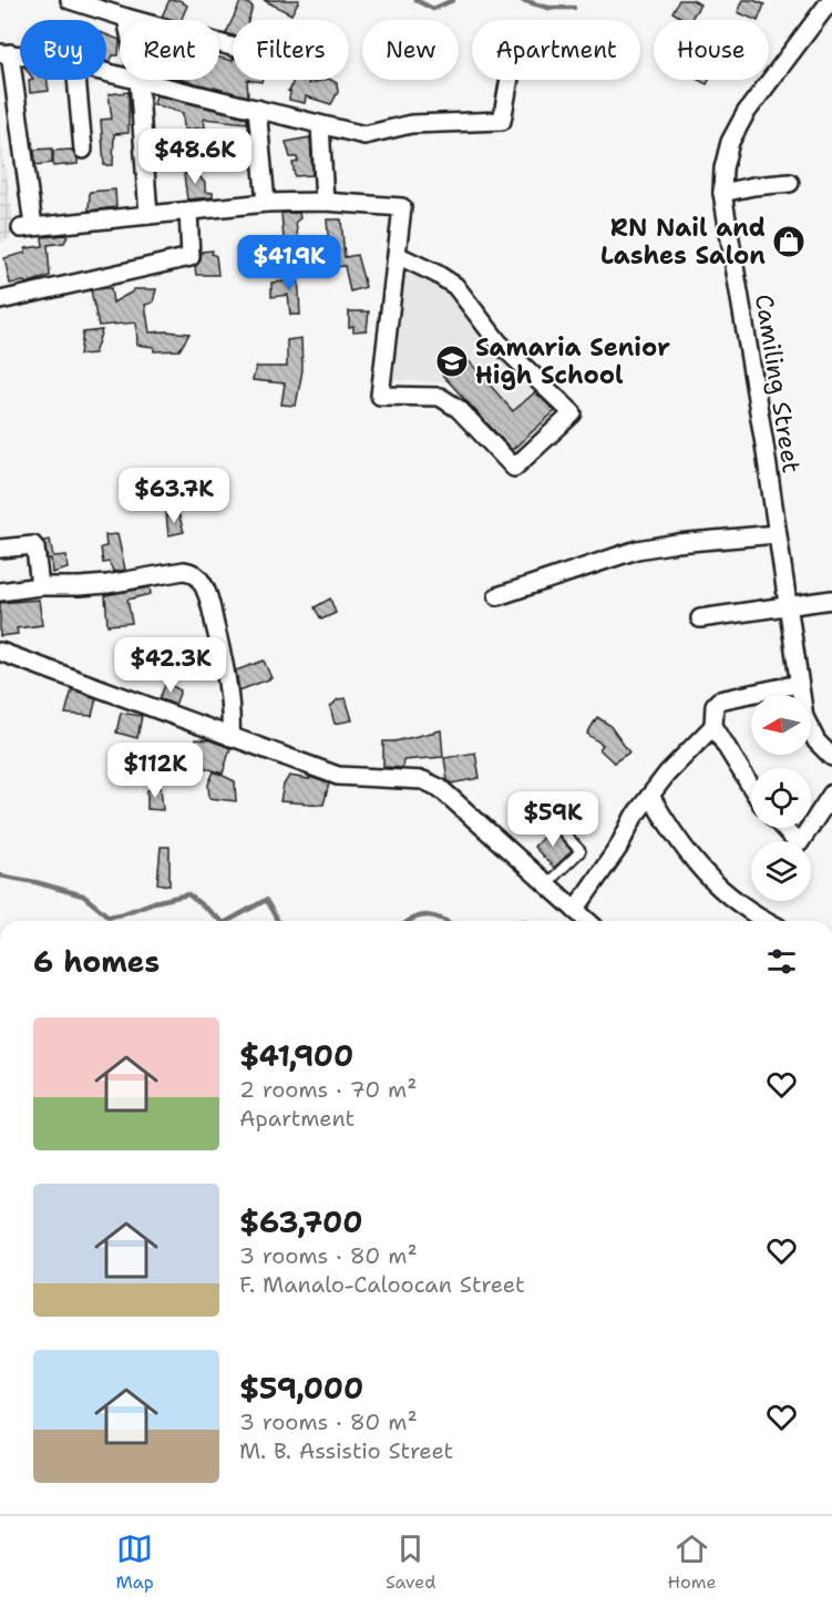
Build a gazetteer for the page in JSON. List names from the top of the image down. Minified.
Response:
{"streets":{"street":["Camiling Street"]},"places":{"shop":["RN Nail and Lashes Salon"],"school or university":["Samaria Senior High School"]},"north":"left","page":{"chip":["Buy","Rent","Filters","New","Apartment","House"],"price":["$48.6K","$41.9K","$63.7K","$42.3K","$112K","$59K"],"heading":"6 homes","list":[{"name":"$41,900","note":"2 rooms · 70 m² · Apartment"},{"name":"$63,700","note":"3 rooms · 80 m² · F. Manalo-Caloocan Street"},{"name":"$59,000","note":"3 rooms · 80 m² · M. B. Assistio Street"}],"tabs":["Map","Saved","Home"]}}
